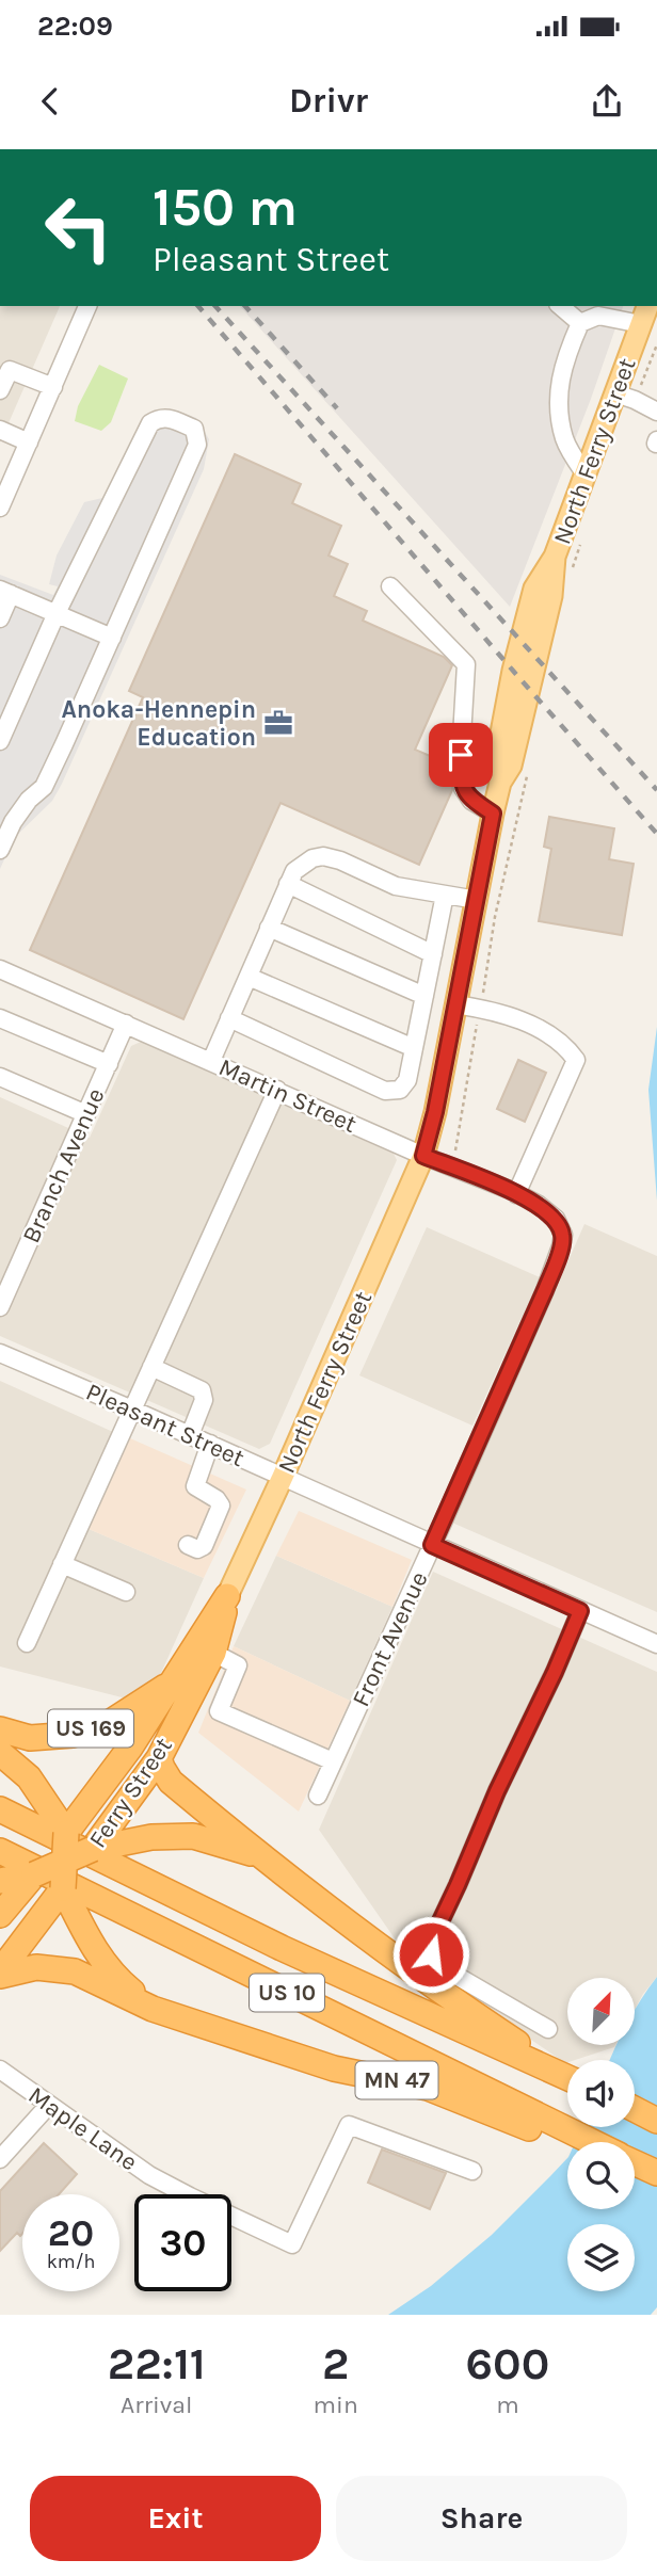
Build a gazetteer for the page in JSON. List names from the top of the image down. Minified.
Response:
{"streets":{"highway":["North Ferry Street","US 169","Ferry Street","US 10","MN 47"],"street":["Martin Street","Branch Avenue","Pleasant Street","Front Avenue","Maple Lane"]},"crossings":[["North Ferry Street","Martin Street"],["North Ferry Street","Pleasant Street"],["North Ferry Street","US 169"],["North Ferry Street","Ferry Street"],["Martin Street","Branch Avenue"],["Martin Street","Front Avenue"],["Pleasant Street","Front Avenue"],["Ferry Street","MN 47"],["US 10","MN 47"]],"places":{"office":["Anoka-Hennepin Education"]},"north":"top right","page":{"status":"22:09","header":"Drivr","turn":["150 m","Pleasant Street"],"speed":"20 km/h","limit":"30","eta":["22:11","Arrival","2","min","600","m"],"buttons":["Exit","Share"]}}
